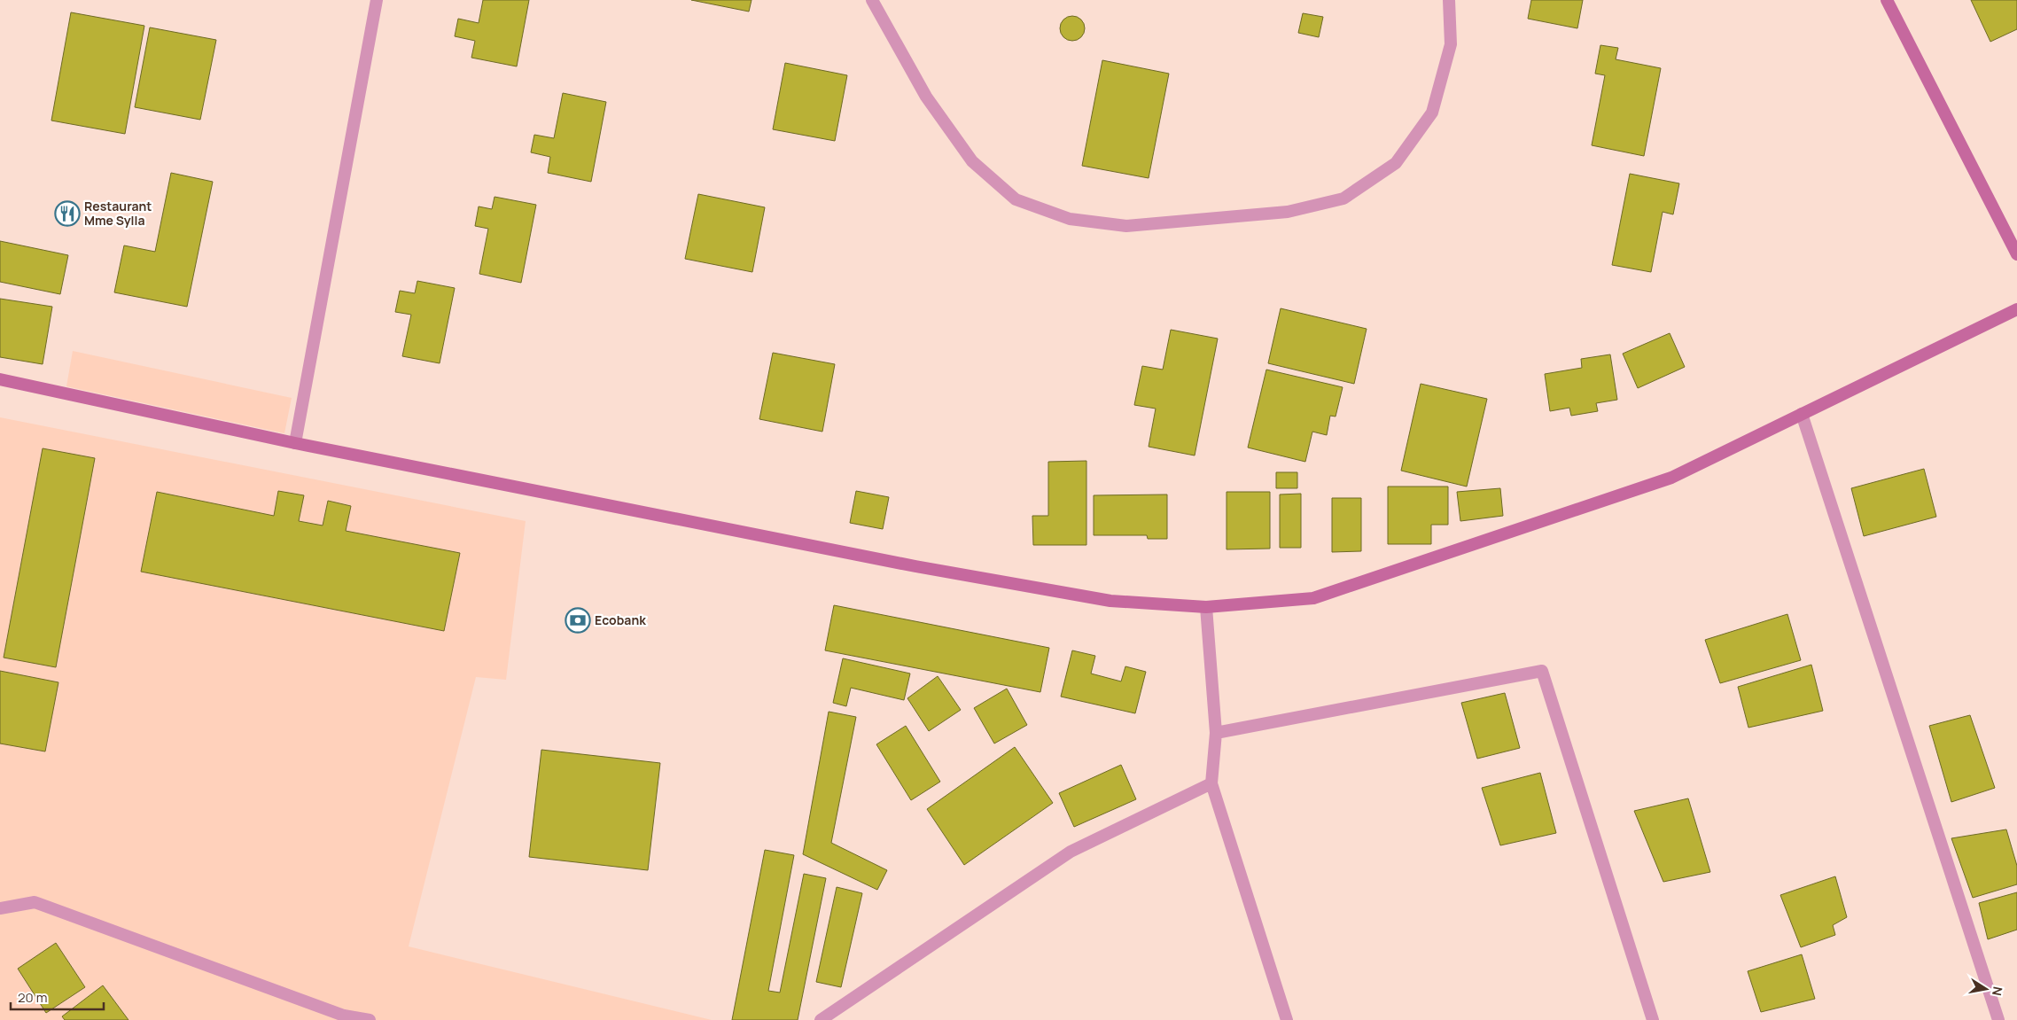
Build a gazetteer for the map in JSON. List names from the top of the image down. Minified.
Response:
{"places":{"restaurant":["Restaurant Mme Sylla"],"bank":["Ecobank"]},"scale_bar":"20 m","north":"right"}
